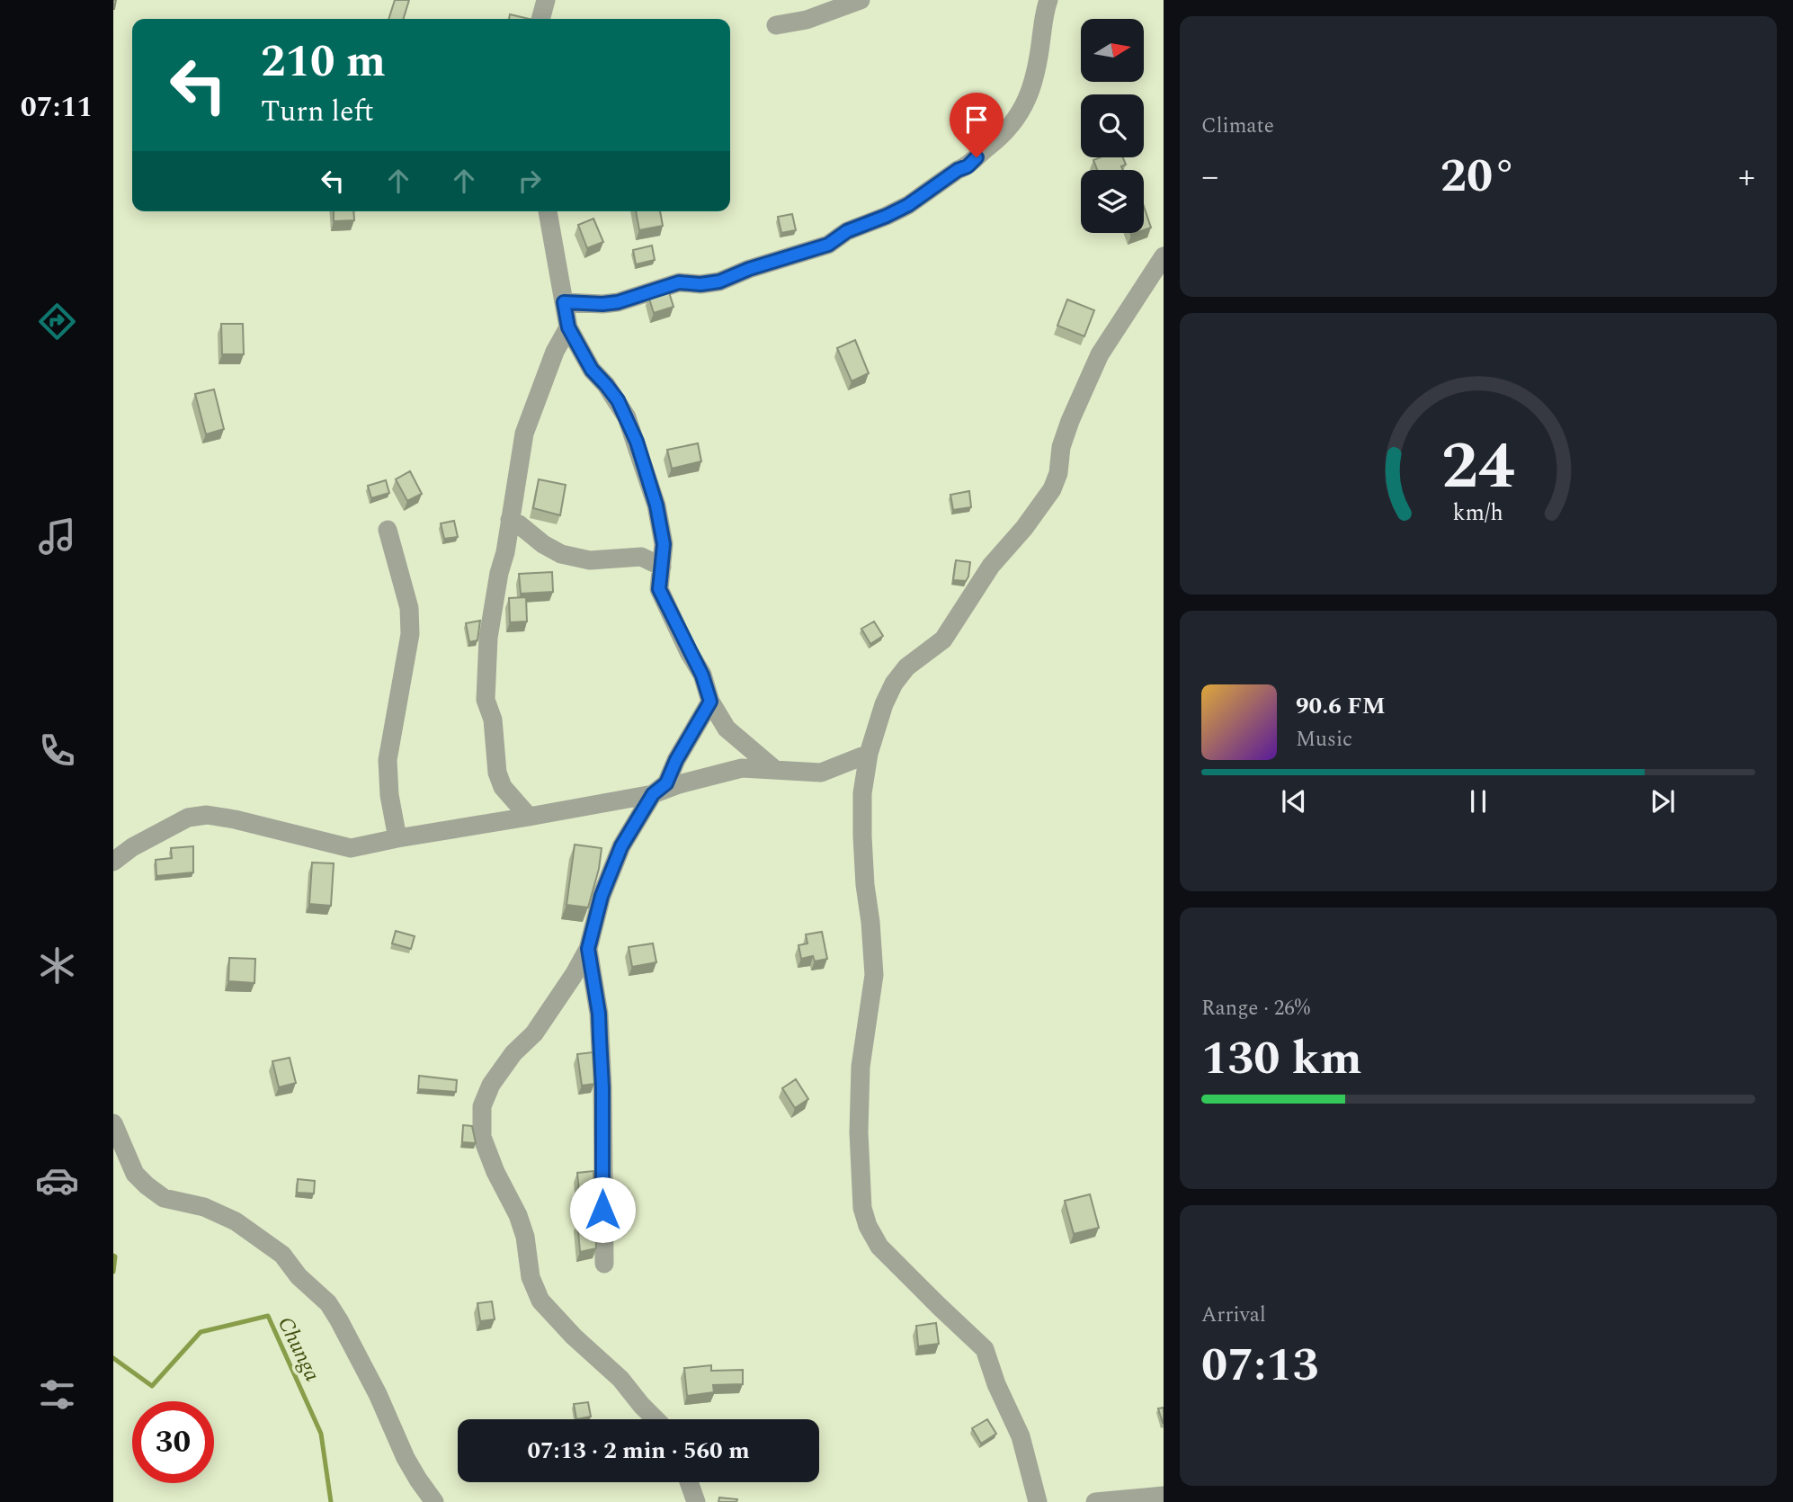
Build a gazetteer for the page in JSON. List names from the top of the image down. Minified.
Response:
{"water":["Chunga"],"north":"right","page":{"tabs":"07:11","tile":["Climate",["Range · 26%","130 km"],["Arrival","07:13"]],"turn":["210 m","Turn left"],"heat":["−","20°","+"],"song":["90.6 FM","Music"],"limit":"30","trip":"07:13 · 2 min · 560 m","gauge":["24","km/h"]}}
